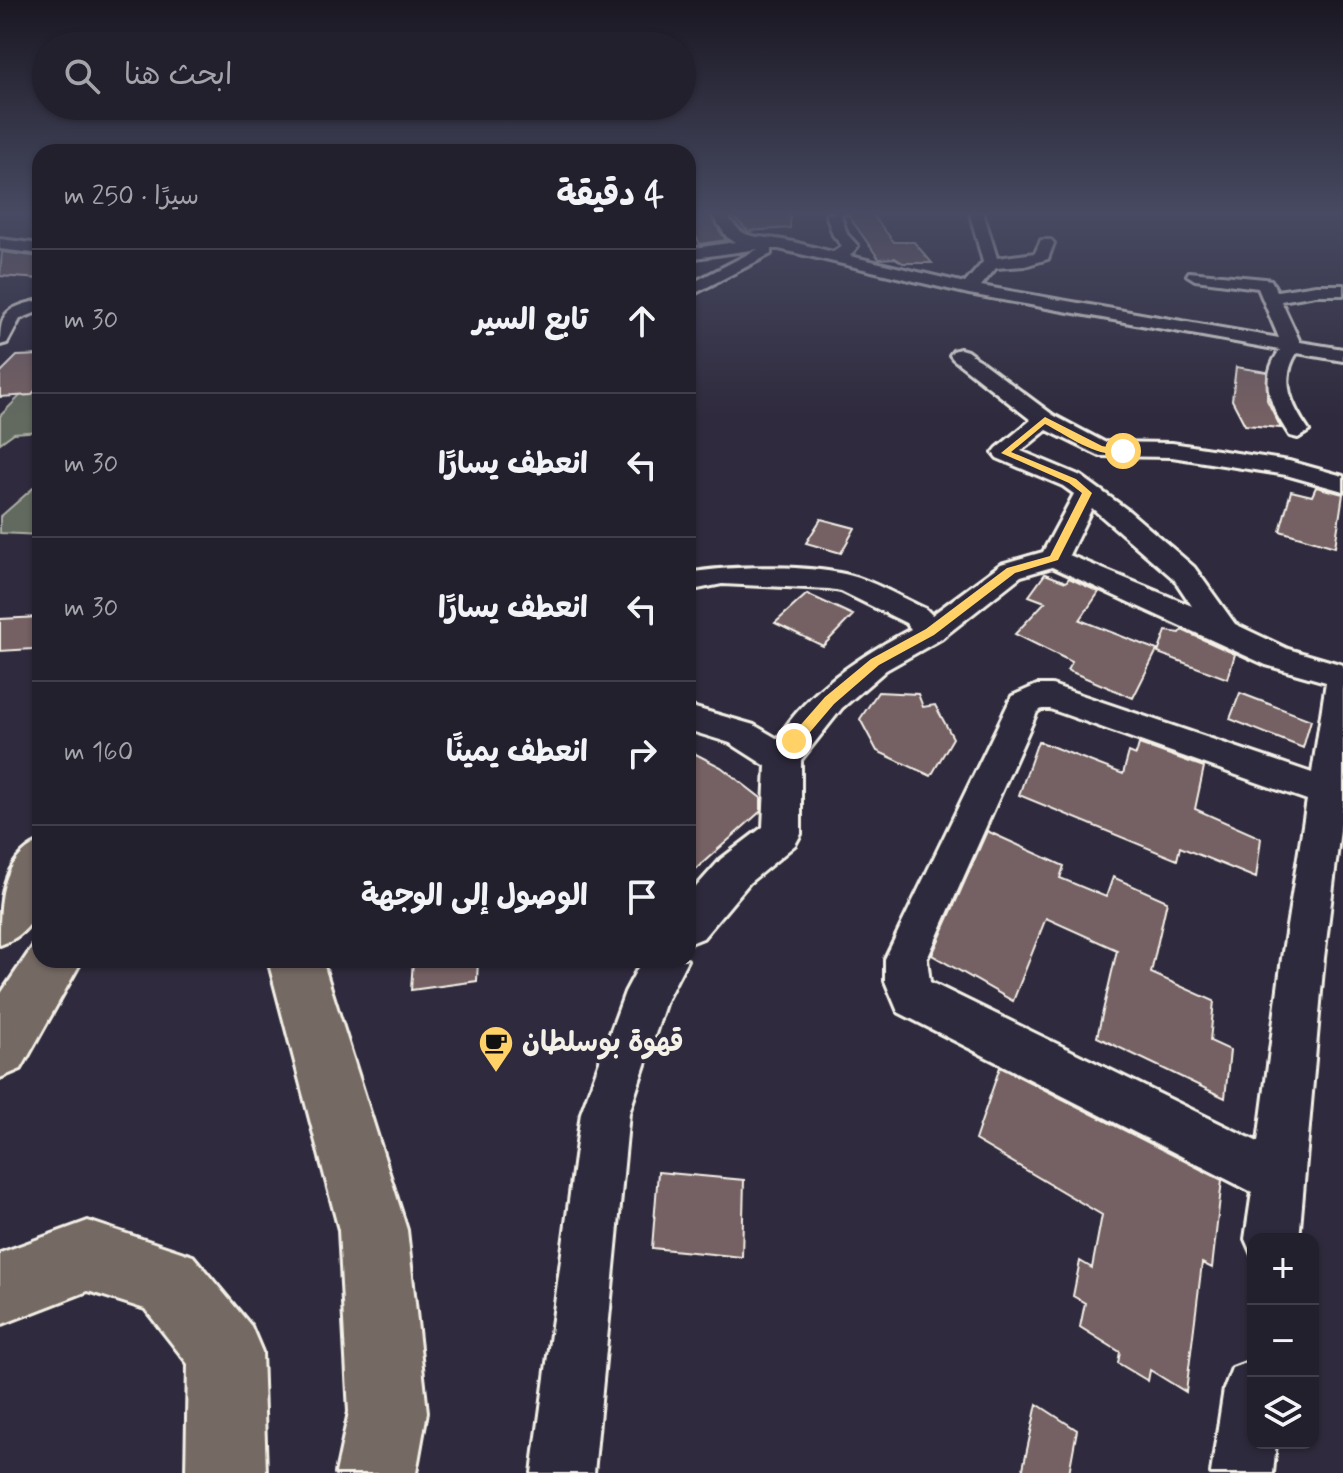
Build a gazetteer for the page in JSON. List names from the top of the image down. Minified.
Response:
{"places":{"cafe":["قهوة بوسلطان"]},"page":{"search":"ابحث هنا","heading":["4 دقيقة","سيرًا · 250 m"],"list":[["تابع السير","30 m"],["انعطف يسارًا","30 m"],["انعطف يسارًا","30 m"],["انعطف يمينًا","160 m"],"الوصول إلى الوجهة"],"map_buttons":["+","−"]}}
